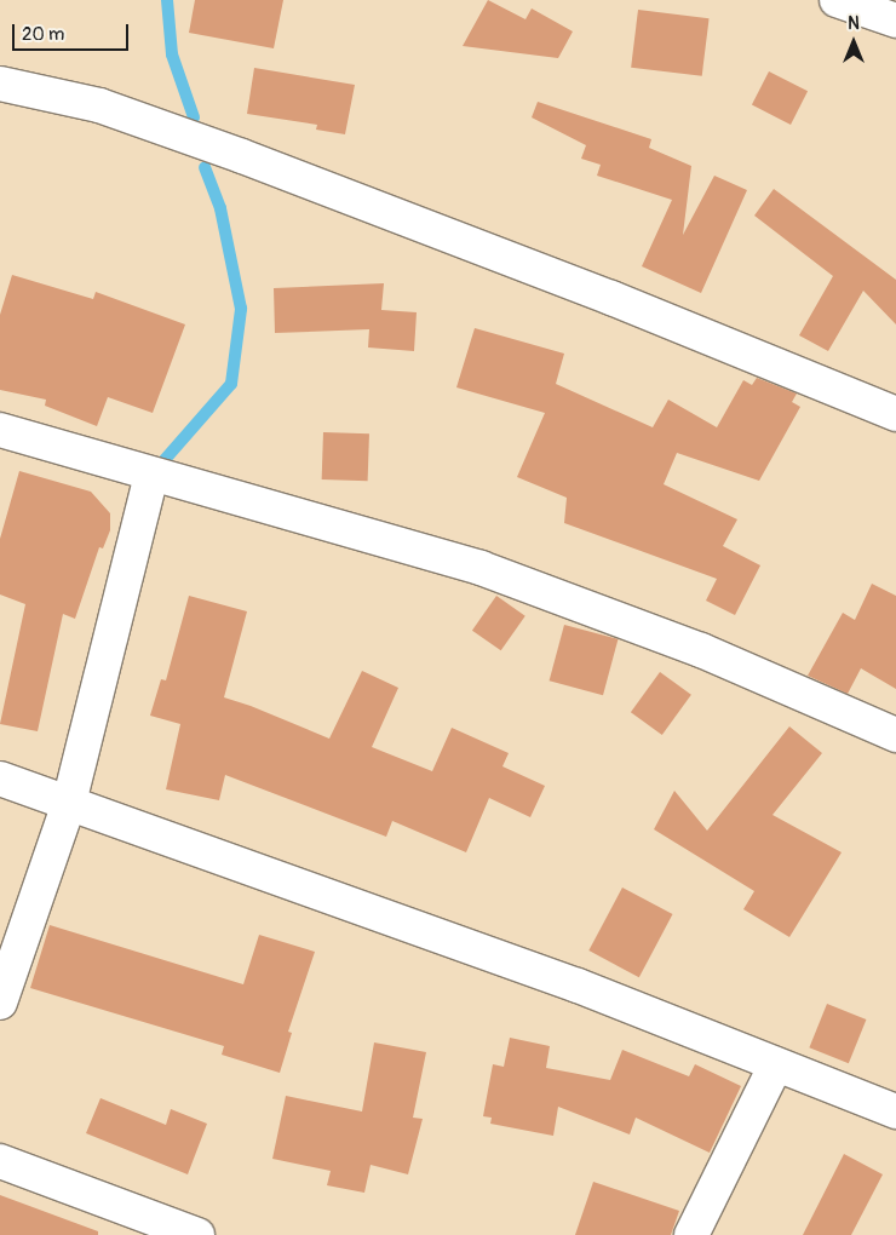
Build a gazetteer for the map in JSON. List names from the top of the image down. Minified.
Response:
{"scale_bar":"20 m","north":"top"}
